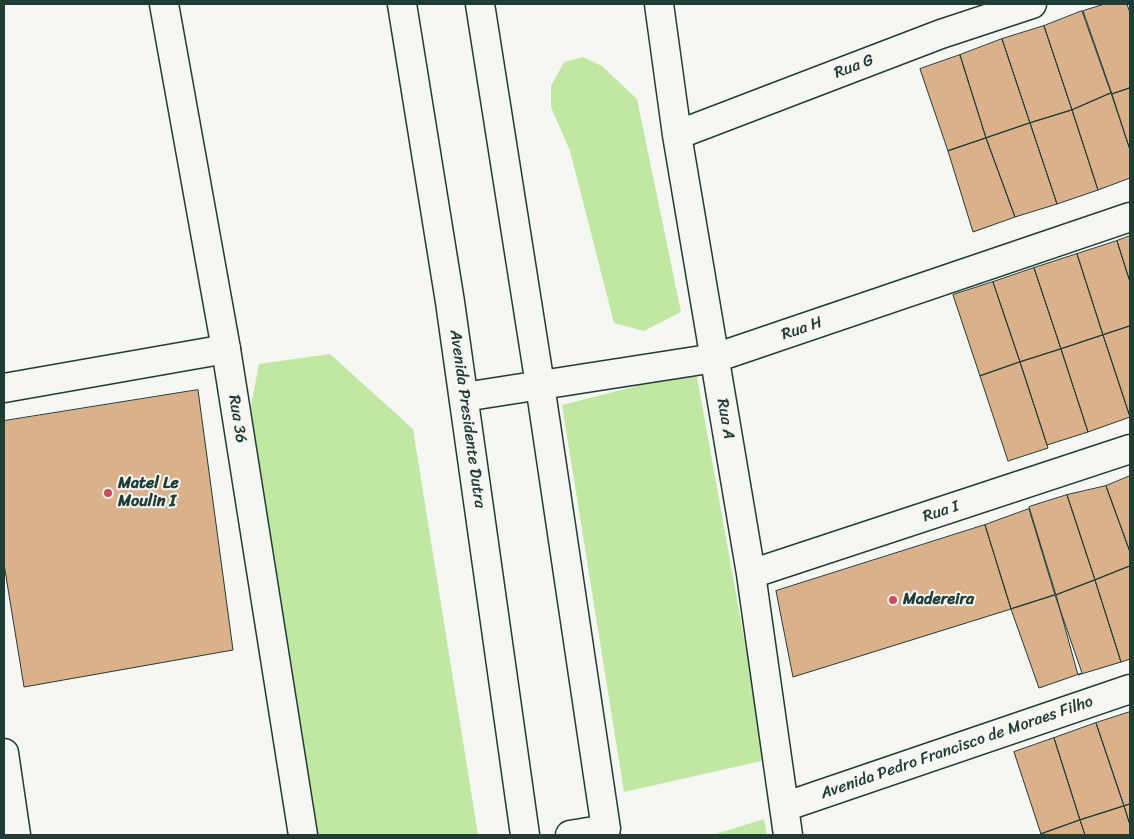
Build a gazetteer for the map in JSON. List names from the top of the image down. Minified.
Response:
{"streets":{"main road":["Rua G","Rua H","Rua 36","Avenida Presidente Dutra","Rua A","Rua I","Avenida Pedro Francisco de Moraes Filho"]},"crossings":[["Rua G","Rua A"],["Rua H","Avenida Presidente Dutra"],["Rua H","Rua A"],["Rua A","Rua I"],["Rua A","Avenida Pedro Francisco de Moraes Filho"]],"places":["Matel Le Moulin I","Madereira"]}
